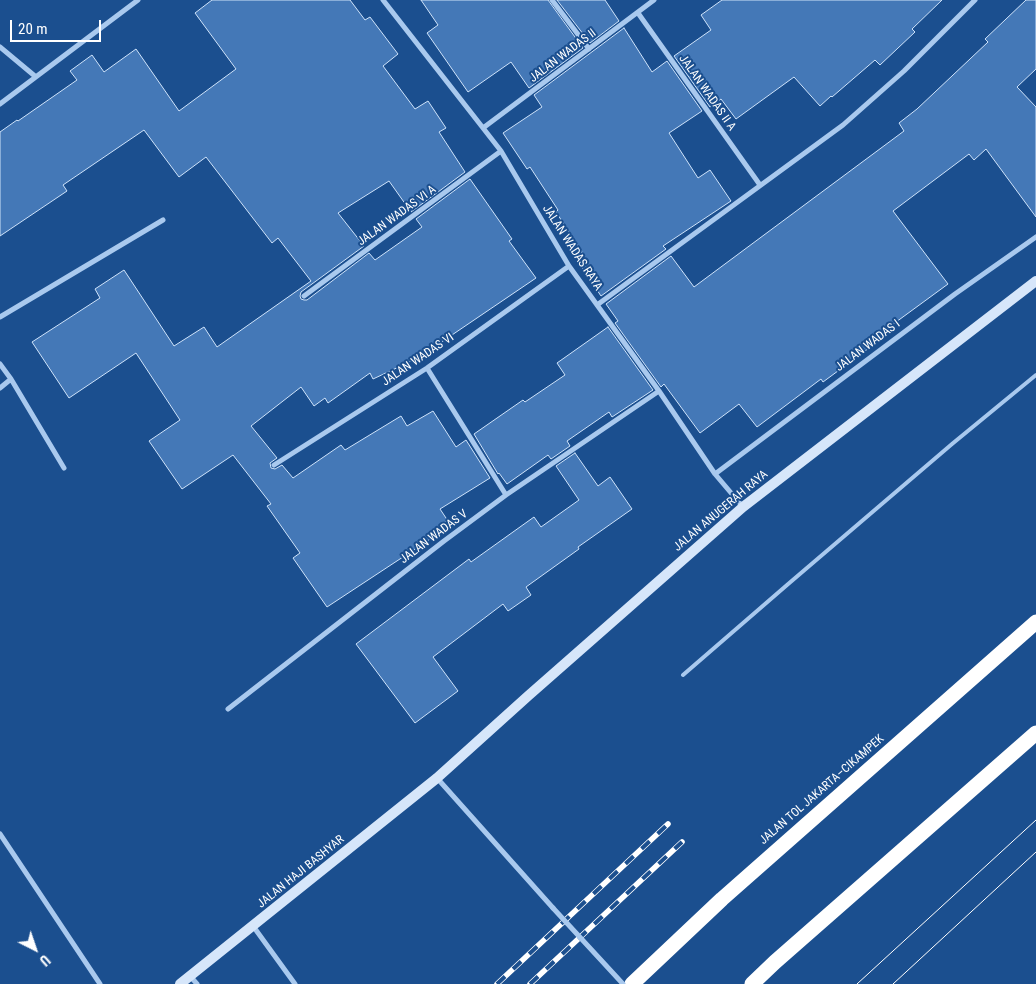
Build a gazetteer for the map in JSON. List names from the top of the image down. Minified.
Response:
{"streets":{"highway":["JALAN TOL JAKARTA–CIKAMPEK"],"street":["JALAN WADAS II","JALAN WADAS II A","JALAN WADAS VI A","JALAN WADAS RAYA","JALAN WADAS I","JALAN WADAS VI","JALAN ANUGERAH RAYA","JALAN WADAS V","JALAN HAJI BASHYAR"]},"crossings":[["JALAN WADAS II","JALAN WADAS II A"],["JALAN WADAS II","JALAN WADAS RAYA"],["JALAN WADAS VI A","JALAN WADAS RAYA"],["JALAN WADAS RAYA","JALAN WADAS I"],["JALAN WADAS RAYA","JALAN WADAS VI"],["JALAN WADAS RAYA","JALAN ANUGERAH RAYA"],["JALAN WADAS RAYA","JALAN WADAS V"],["JALAN ANUGERAH RAYA","JALAN HAJI BASHYAR"]],"scale_bar":"20 m","north":"bottom right"}
